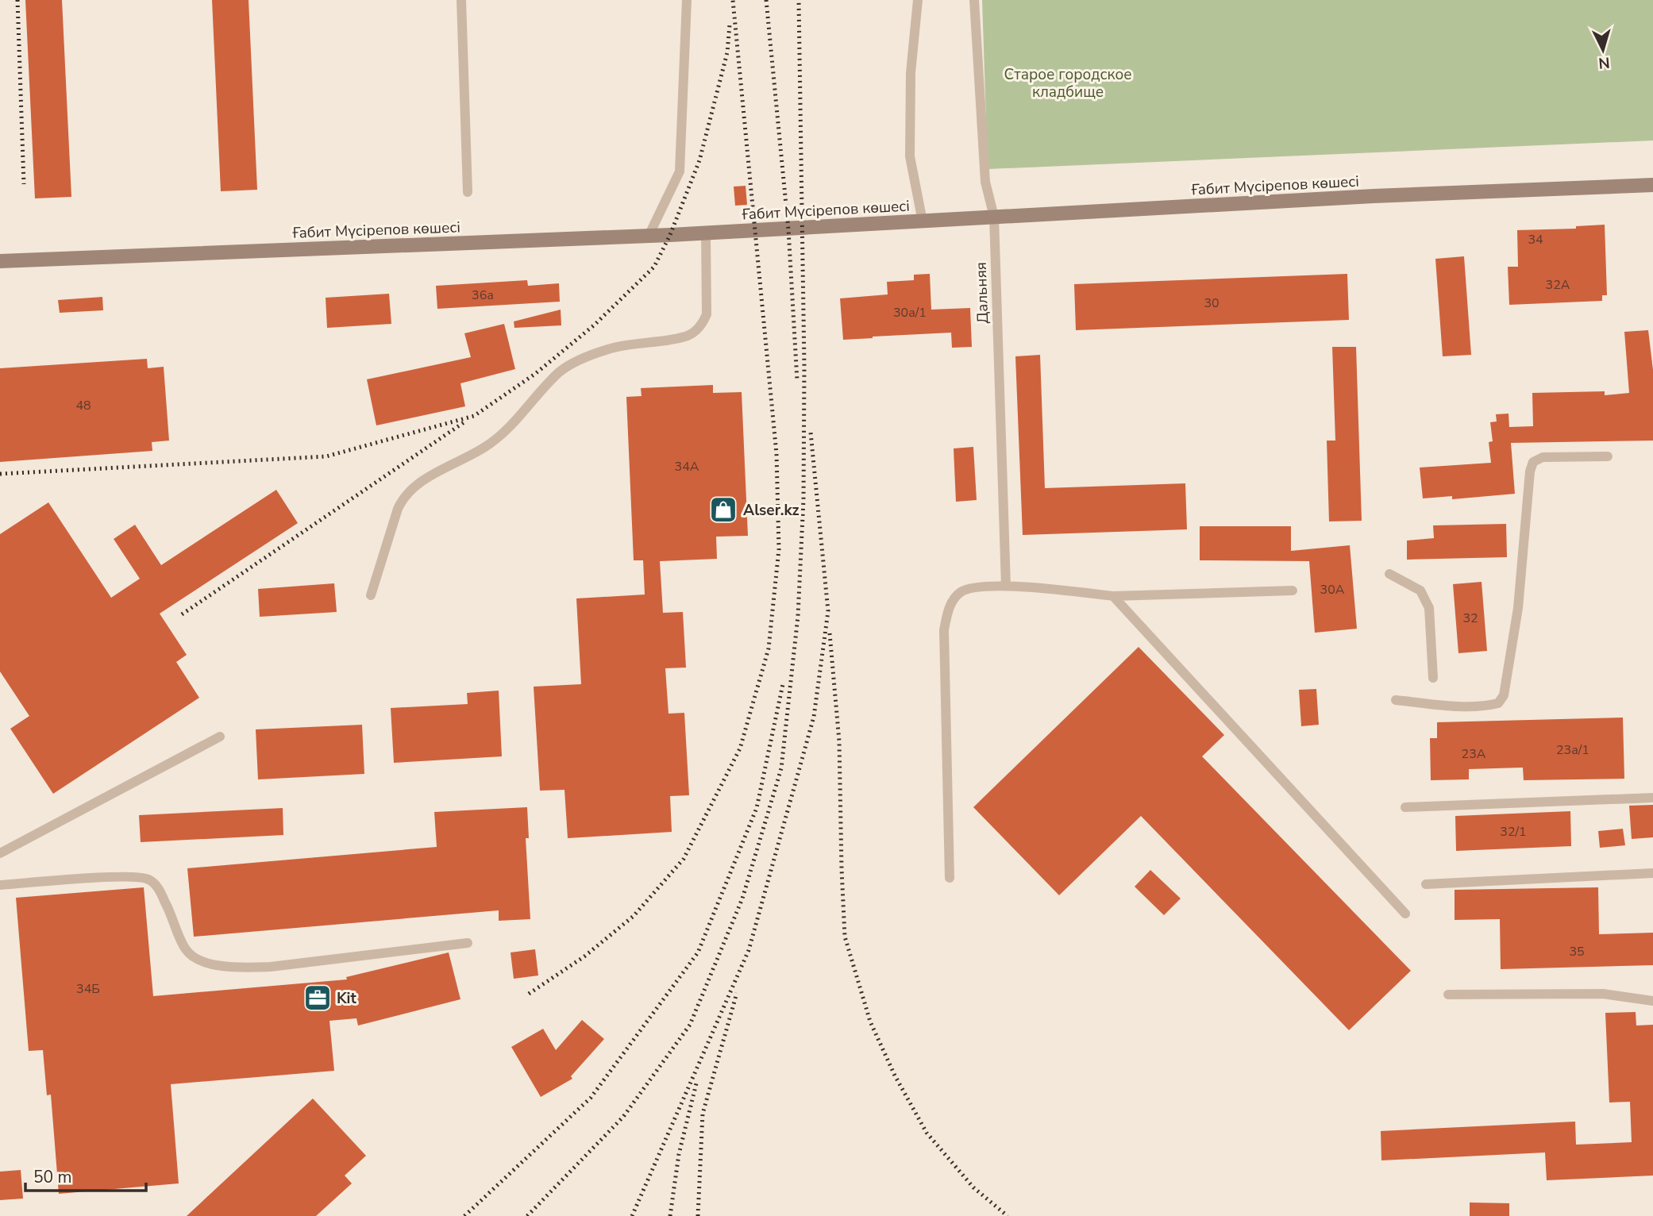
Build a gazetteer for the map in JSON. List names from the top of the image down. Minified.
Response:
{"streets":{"main road":["Ғабит Мүсірепов көшесі"],"lane":["Дальняя"]},"crossings":[["Ғабит Мүсірепов көшесі","Дальняя"]],"parks":["Старое городское кладбище"],"places":{"shop":["Alser.kz"],"office":["Kit"]},"house_numbers":["34","32А","36а","30","30а/1","48","34А","30А","32","23а/1","23А","32/1","35","34Б"],"scale_bar":"50 m","north":"bottom"}
